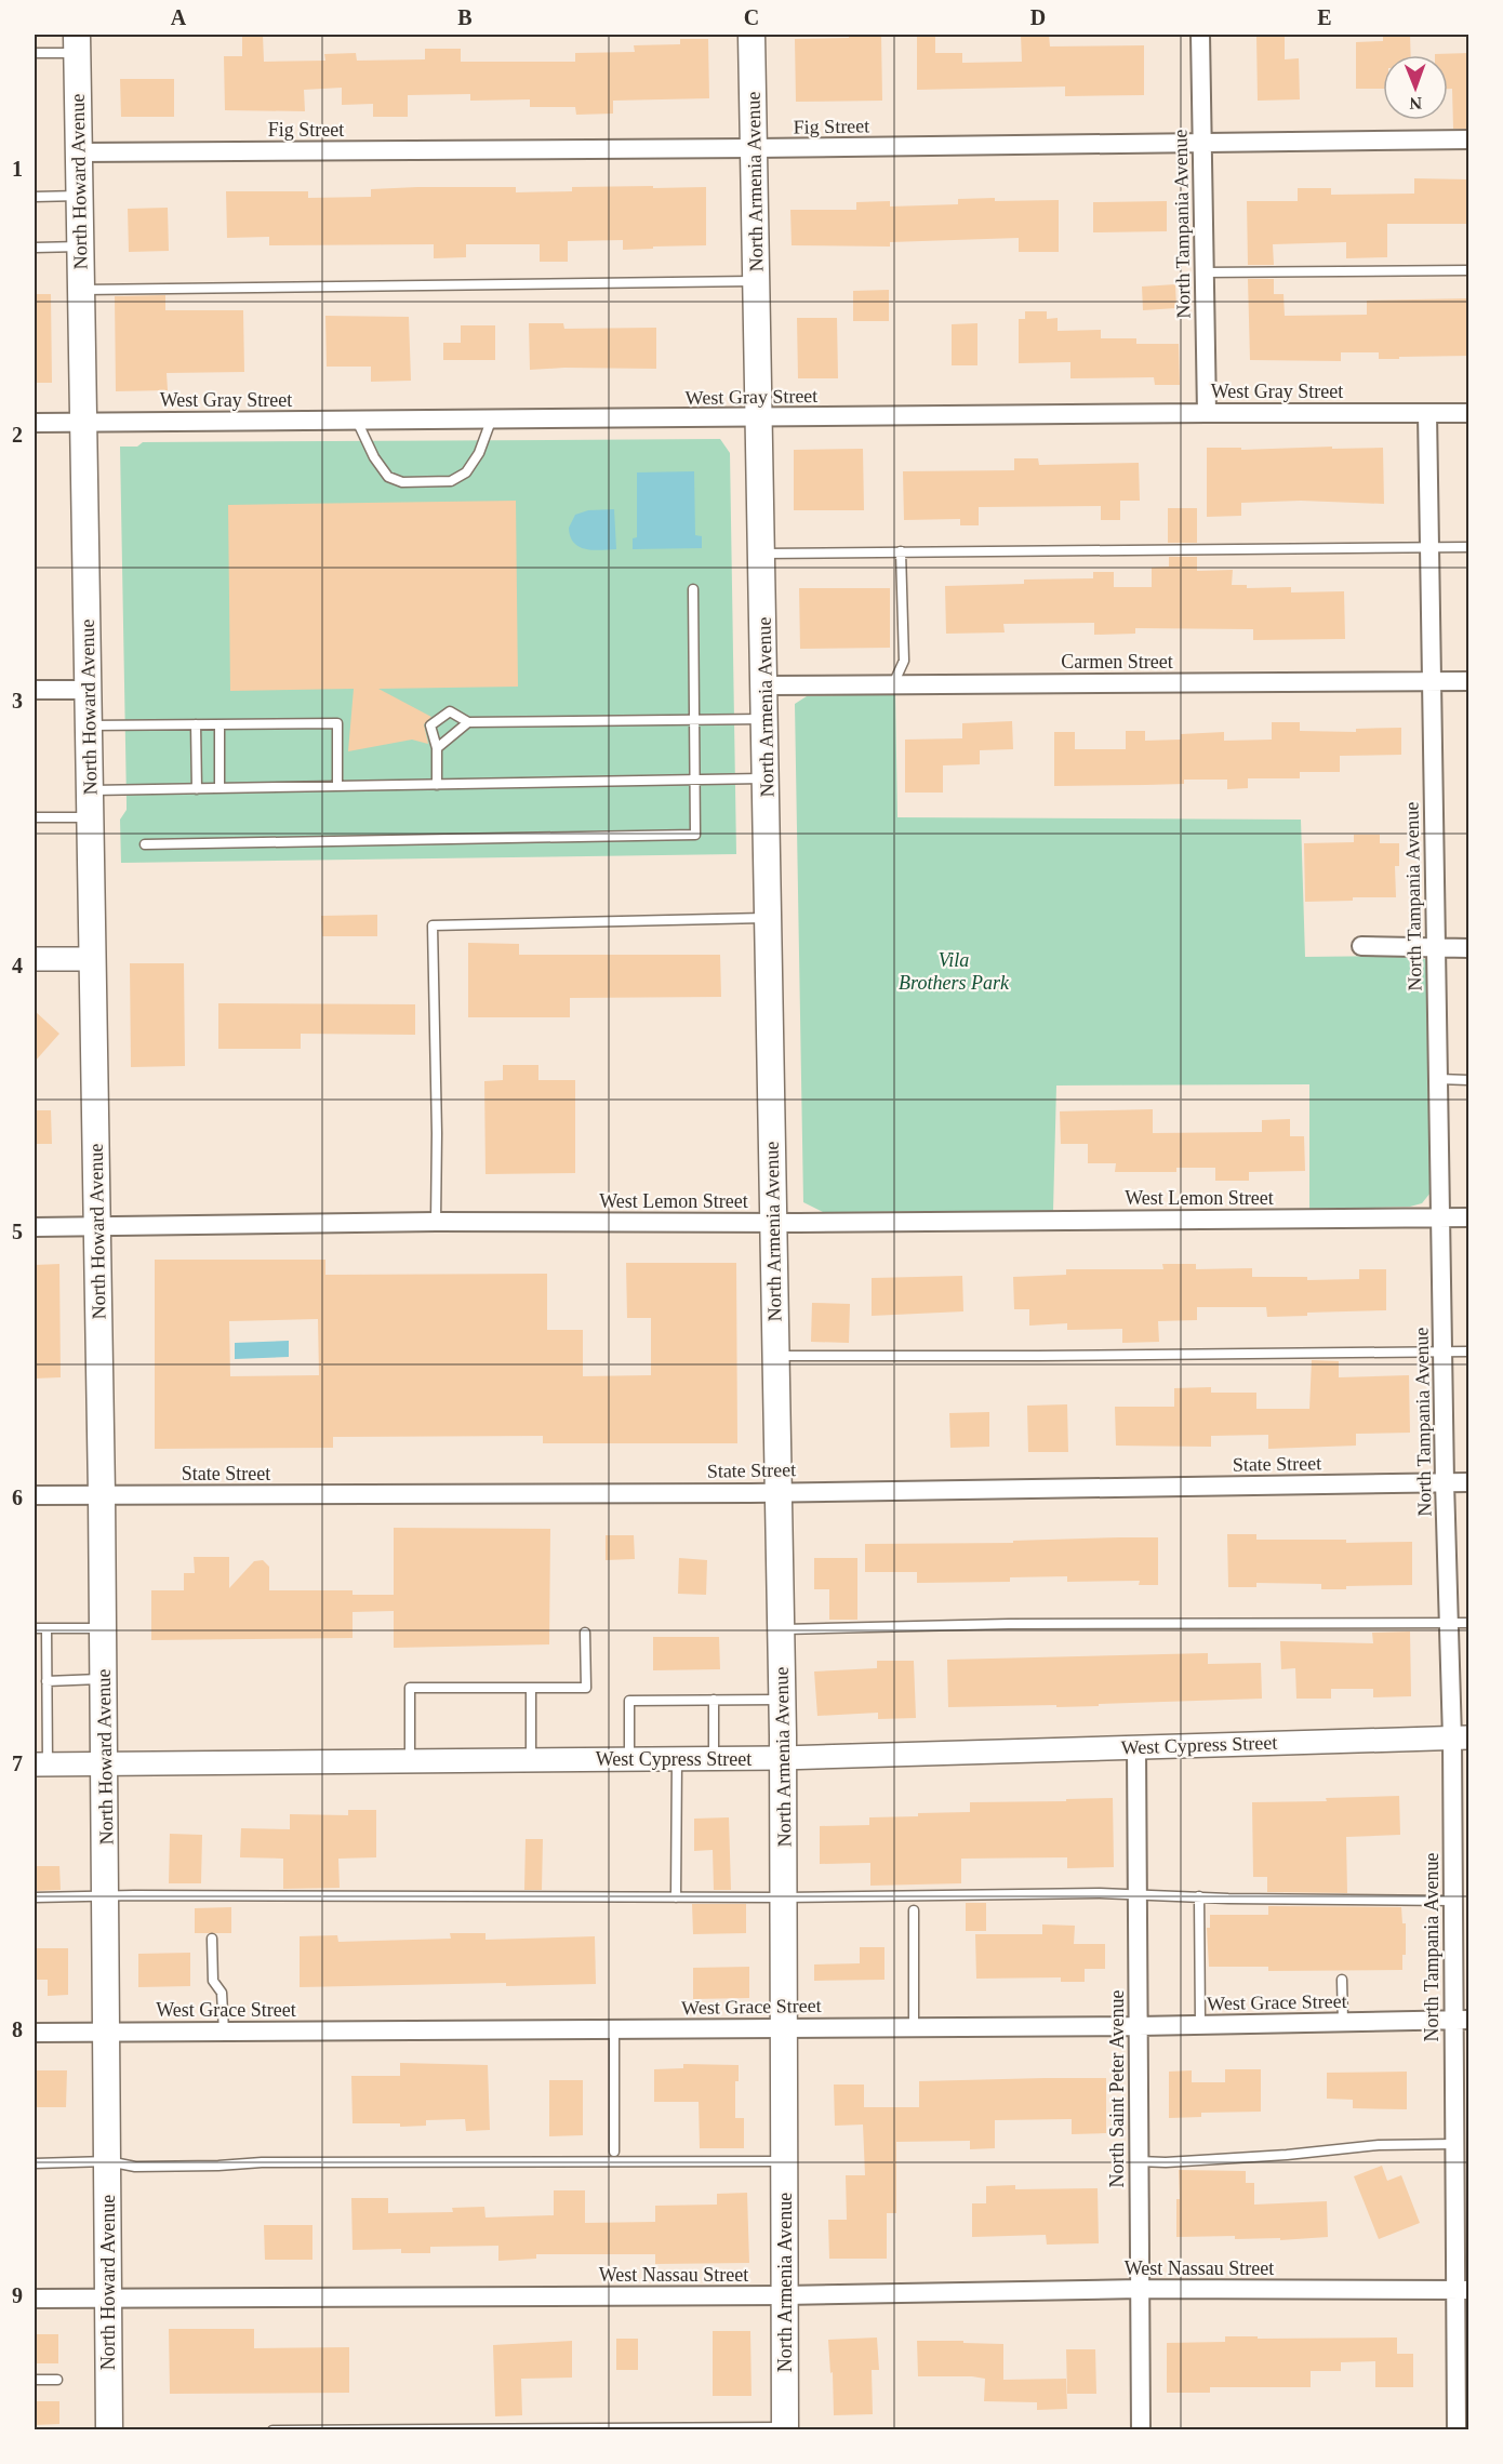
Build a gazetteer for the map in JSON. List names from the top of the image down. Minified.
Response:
{"streets":{"main road":["North Howard Avenue","North Armenia Avenue"],"street":["Fig Street","North Tampania Avenue","West Gray Street","Carmen Street","West Lemon Street","State Street","West Cypress Street","West Grace Street","North Saint Peter Avenue","West Nassau Street"]},"crossings":[["Fig Street","North Howard Avenue"],["Fig Street","North Armenia Avenue"],["Fig Street","North Tampania Avenue"],["North Howard Avenue","West Gray Street"],["North Howard Avenue","West Lemon Street"],["North Howard Avenue","State Street"],["North Howard Avenue","West Cypress Street"],["North Howard Avenue","West Grace Street"],["North Howard Avenue","West Nassau Street"],["North Armenia Avenue","West Gray Street"],["North Armenia Avenue","Carmen Street"],["North Armenia Avenue","West Lemon Street"],["North Armenia Avenue","State Street"],["North Armenia Avenue","West Cypress Street"],["North Armenia Avenue","West Grace Street"],["North Armenia Avenue","West Nassau Street"],["North Tampania Avenue","West Gray Street"],["North Tampania Avenue","Carmen Street"],["North Tampania Avenue","West Lemon Street"],["North Tampania Avenue","State Street"],["North Tampania Avenue","West Cypress Street"],["North Tampania Avenue","West Grace Street"],["North Tampania Avenue","West Nassau Street"],["West Cypress Street","North Saint Peter Avenue"],["West Grace Street","North Saint Peter Avenue"],["North Saint Peter Avenue","West Nassau Street"]],"parks":["Vila Brothers Park"],"north":"bottom","grid":{"columns":["A","B","C","D","E"],"rows":["1","2","3","4","5","6","7","8","9"]}}
